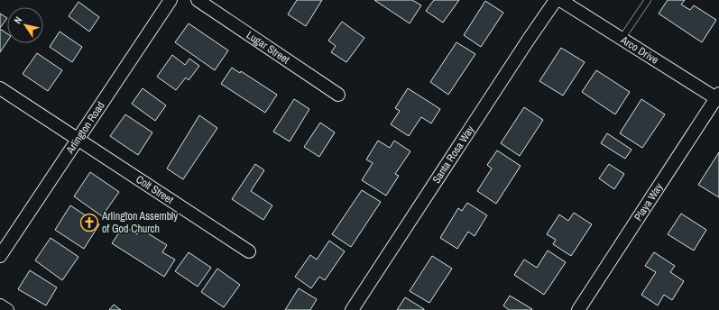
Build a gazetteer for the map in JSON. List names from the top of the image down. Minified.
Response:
{"streets":{"street":["Lugar Street","Arco Drive","Arlington Road","Santa Rosa Way","Colt Street","Playa Way"]},"crossings":[["Arco Drive","Playa Way"],["Arlington Road","Colt Street"]],"places":{"church":["Arlington Assembly of God Church"]},"north":"top left"}
